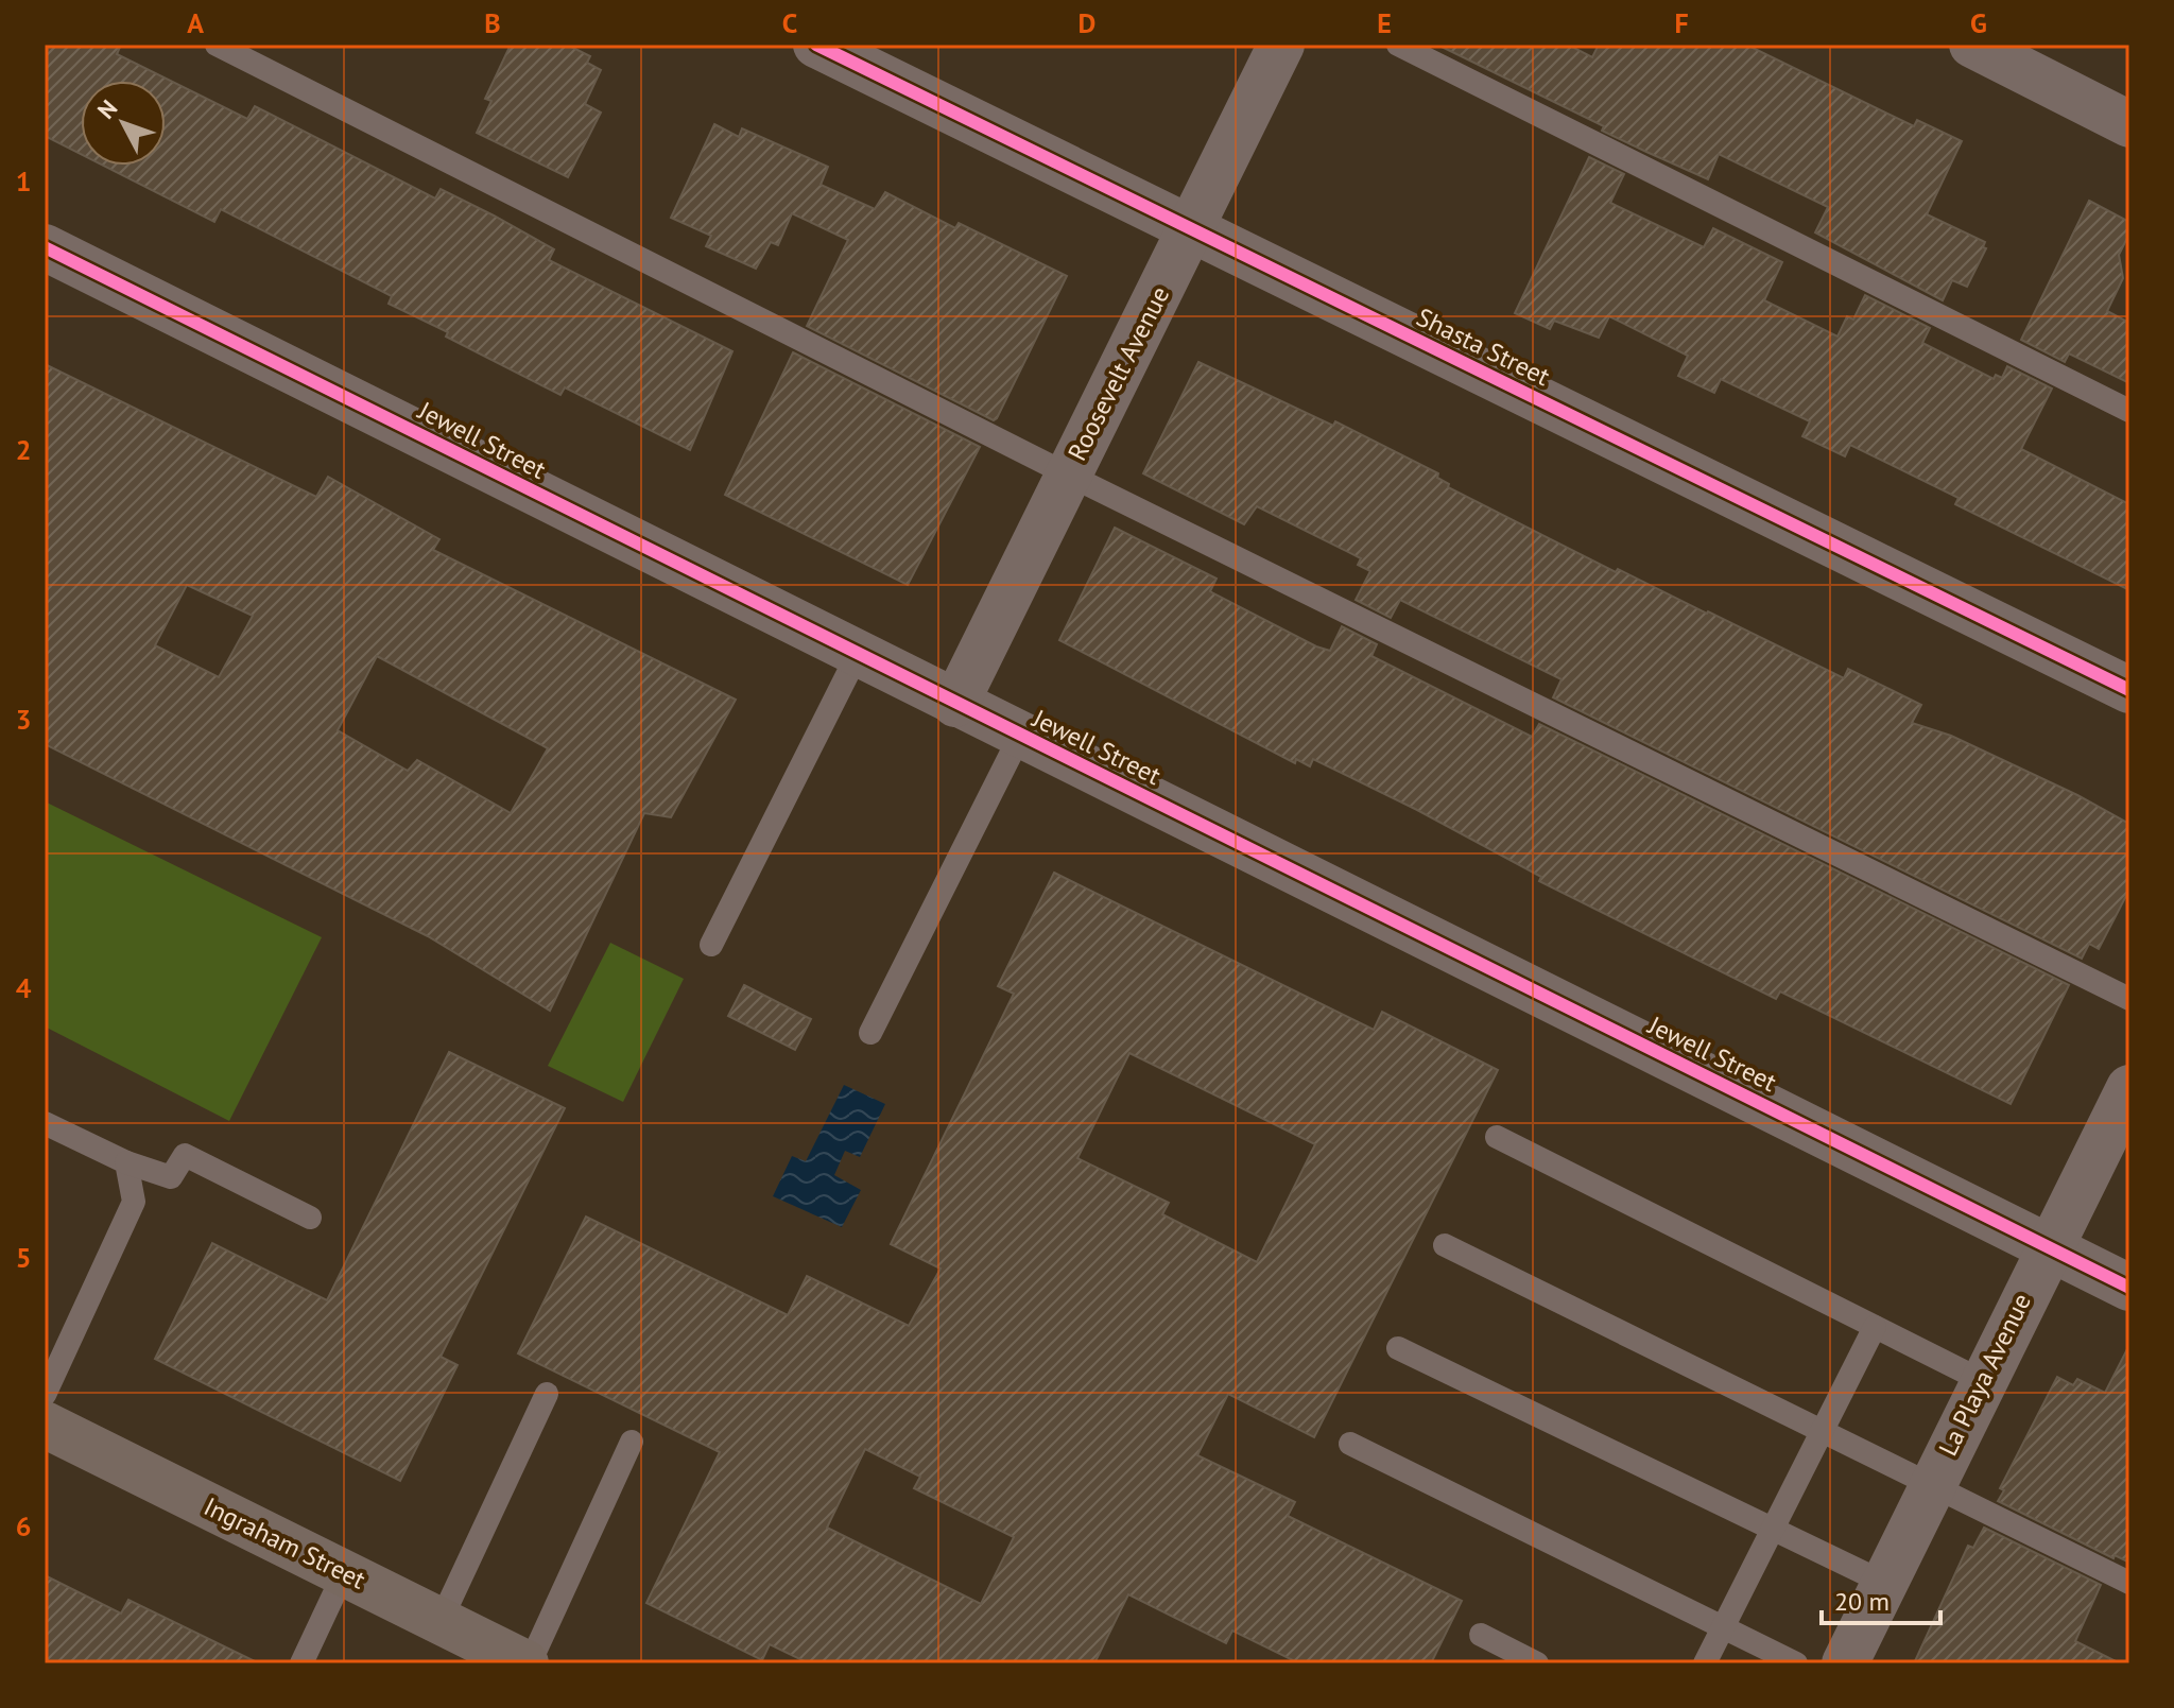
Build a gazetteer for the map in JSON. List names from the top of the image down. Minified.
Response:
{"streets":{"main road":["Ingraham Street"],"street":["Shasta Street","Roosevelt Avenue","Jewell Street","La Playa Avenue"]},"crossings":[["Shasta Street","Roosevelt Avenue"],["Roosevelt Avenue","Jewell Street"],["Jewell Street","La Playa Avenue"]],"scale_bar":"20 m","north":"top left","grid":{"columns":["A","B","C","D","E","F","G"],"rows":["1","2","3","4","5","6"]}}
